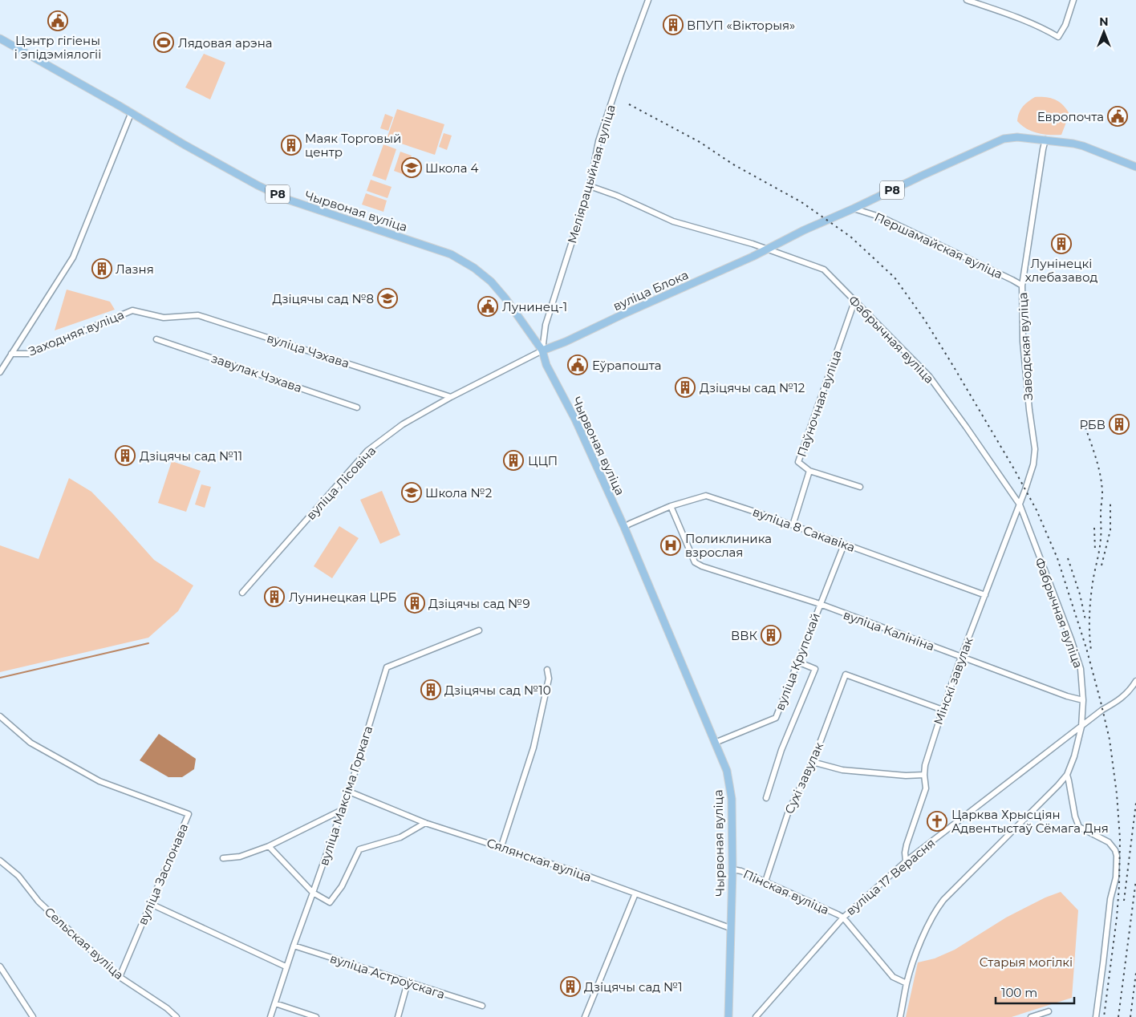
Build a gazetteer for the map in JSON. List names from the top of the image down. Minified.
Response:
{"streets":{"main road":["Р8","Чырвоная вуліца","вуліца Блока"],"street":["Меліярацыйная вуліца","Першамайская вуліца","Заходняя вуліца","Фабрычная вуліца","Заводская вуліца","вуліца Чэхава","завулак Чэхава","Паўночная вуліца","вуліца Лісовіча","вуліца 8 Сакавіка","вуліца Калініна","вуліца Крупскай","Мінскі завулак","Сухі завулак","вуліца Максіма Горкага","Сялянская вуліца","вуліца Заслонава","вуліца 17 Верасня","Пінская вуліца","Сельская вуліца","вуліца Астроўскага"]},"crossings":[["Меліярацыйная вуліца","Чырвоная вуліца"],["Меліярацыйная вуліца","вуліца Блока"],["Меліярацыйная вуліца","Фабрычная вуліца"],["Меліярацыйная вуліца","вуліца Лісовіча"],["Р8","Першамайская вуліца"],["Р8","вуліца Блока"],["Р8","Фабрычная вуліца"],["Р8","Заводская вуліца"],["Чырвоная вуліца","вуліца Блока"],["Чырвоная вуліца","вуліца Лісовіча"],["Чырвоная вуліца","вуліца 8 Сакавіка"],["Чырвоная вуліца","вуліца Крупскай"],["Чырвоная вуліца","Сялянская вуліца"],["Чырвоная вуліца","Пінская вуліца"],["Першамайская вуліца","Заводская вуліца"],["вуліца Блока","Фабрычная вуліца"],["вуліца Блока","вуліца Лісовіча"],["Заходняя вуліца","вуліца Чэхава"],["Фабрычная вуліца","Заводская вуліца"],["Фабрычная вуліца","Паўночная вуліца"],["Фабрычная вуліца","вуліца Калініна"],["Фабрычная вуліца","Мінскі завулак"],["Фабрычная вуліца","вуліца 17 Верасня"],["Заводская вуліца","Мінскі завулак"],["вуліца Чэхава","вуліца Лісовіча"],["Паўночная вуліца","вуліца 8 Сакавіка"],["вуліца 8 Сакавіка","вуліца Калініна"],["вуліца 8 Сакавіка","вуліца Крупскай"],["вуліца 8 Сакавіка","Мінскі завулак"],["вуліца Калініна","вуліца Крупскай"],["вуліца Калініна","Мінскі завулак"],["Мінскі завулак","Сухі завулак"],["Мінскі завулак","вуліца 17 Верасня"],["Сухі завулак","Пінская вуліца"],["вуліца Максіма Горкага","Сялянская вуліца"],["вуліца Максіма Горкага","вуліца Астроўскага"],["вуліца Заслонава","Сельская вуліца"],["вуліца 17 Верасня","Пінская вуліца"]],"parks":["Старыя могілкі"],"places":{"public building":["Цэнтр гігіены і эпідэміялогіі","Европочта","Лунинец-1","Еўрапошта"],"building":["ВПУП «Вікторыя»","Маяк Торговый центр","Лунінецкі хлебазавод","Лазня","Дзіцячы сад №12","РБВ","Дзіцячы сад №11","ЦЦП","Лунинецкая ЦРБ","Дзіцячы сад №9","ВВК","Дзіцячы сад №10","Дзіцячы сад №1"],"sports":["Лядовая арэна"],"school or university":["Школа 4","Дзіцячы сад №8","Школа №2"],"hospital":["Поликлиника взрослая"],"church":["Царква Хрысціян Адвентыстаў Сёмага Дня"]},"scale_bar":"100 m","north":"top"}
